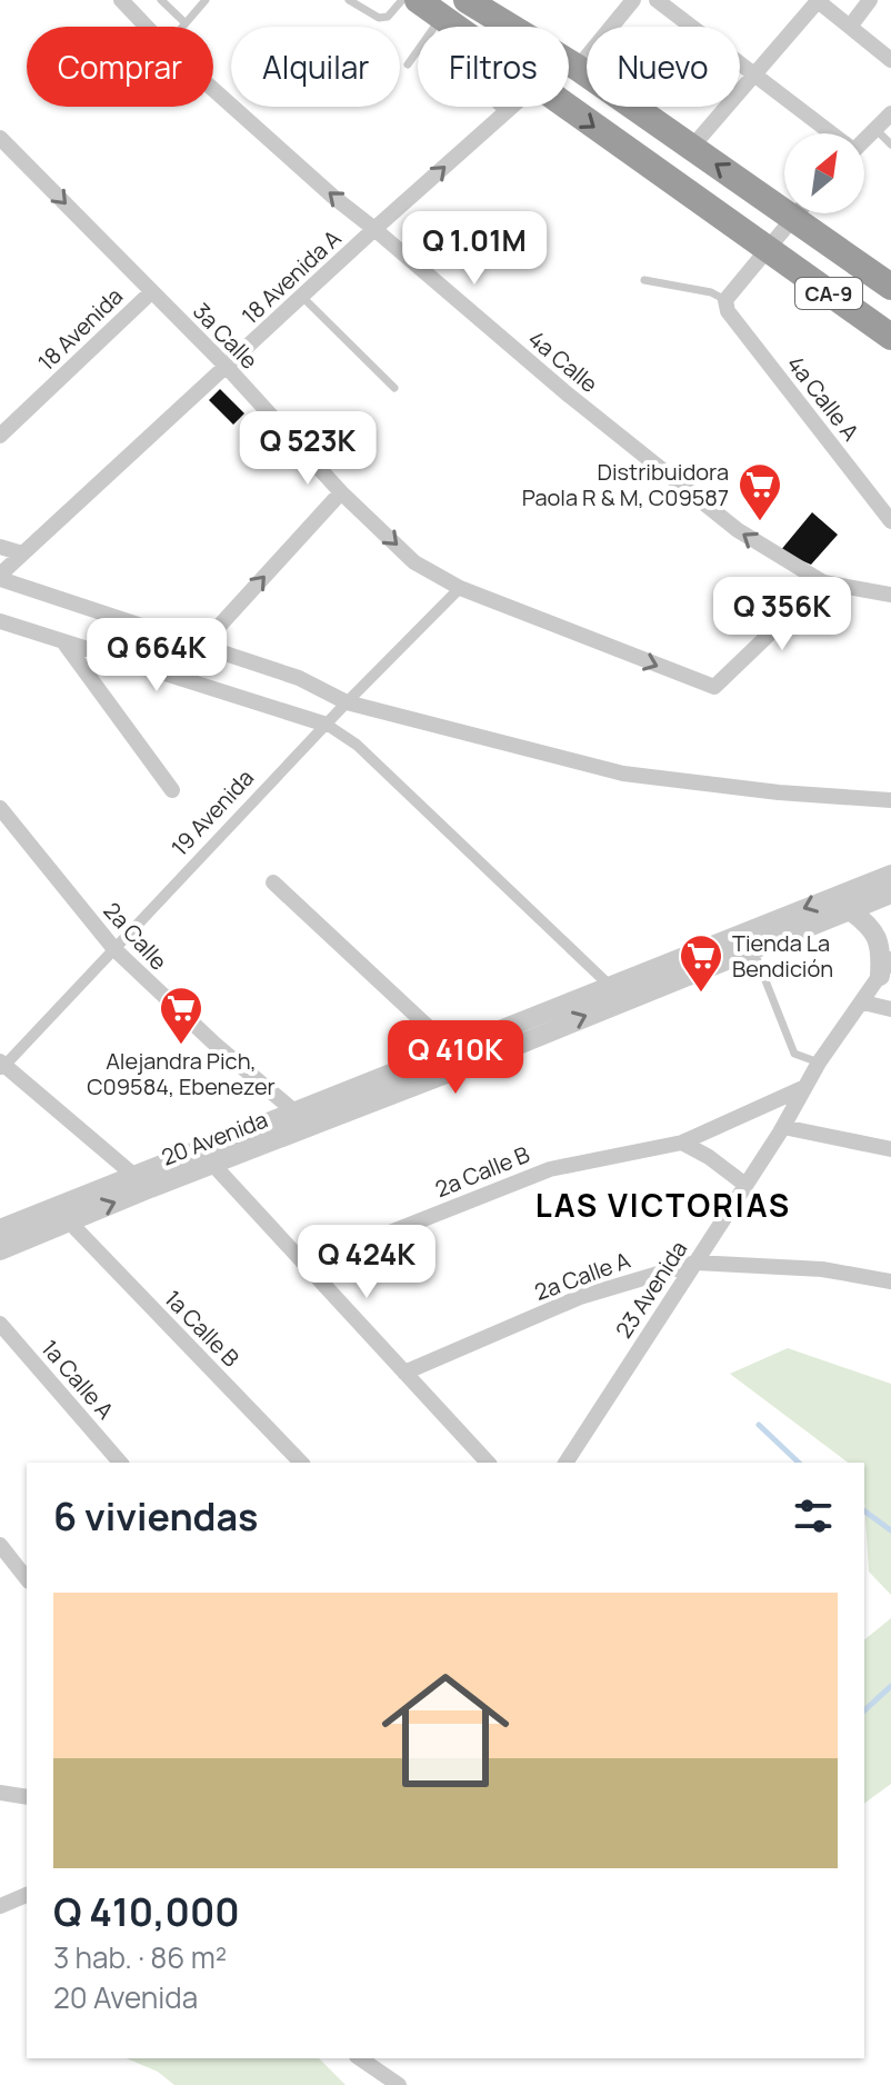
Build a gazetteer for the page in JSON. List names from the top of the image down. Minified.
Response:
{"streets":{"highway":["CA-9"],"street":["18 Avenida A","18 Avenida","3a Calle","4a Calle","4a Calle A","19 Avenida","2a Calle","20 Avenida","2a Calle B","2a Calle A","23 Avenida","1a Calle B","1a Calle A"]},"crossings":[["18 Avenida A","3a Calle"],["18 Avenida A","4a Calle"],["18 Avenida","3a Calle"],["3a Calle","4a Calle"],["3a Calle","19 Avenida"],["19 Avenida","2a Calle"],["2a Calle","20 Avenida"],["20 Avenida","1a Calle B"],["2a Calle B","23 Avenida"],["2a Calle A","23 Avenida"]],"one_way":["4a Calle"],"districts":["LAS VICTORIAS"],"places":{"supermarket":["Distribuidora Paola R & M, C09587","Tienda La Bendición","Alejandra Pich, C09584, Ebenezer"]},"north":"top right","page":{"chip":["Comprar","Alquilar","Filtros","Nuevo"],"price":["Q 1.01M","Q 523K","Q 356K","Q 664K","Q 410K","Q 424K"],"heading":"6 viviendas","list":[{"name":"Q 410,000","note":"3 hab. · 86 m² · 20 Avenida"}]}}
